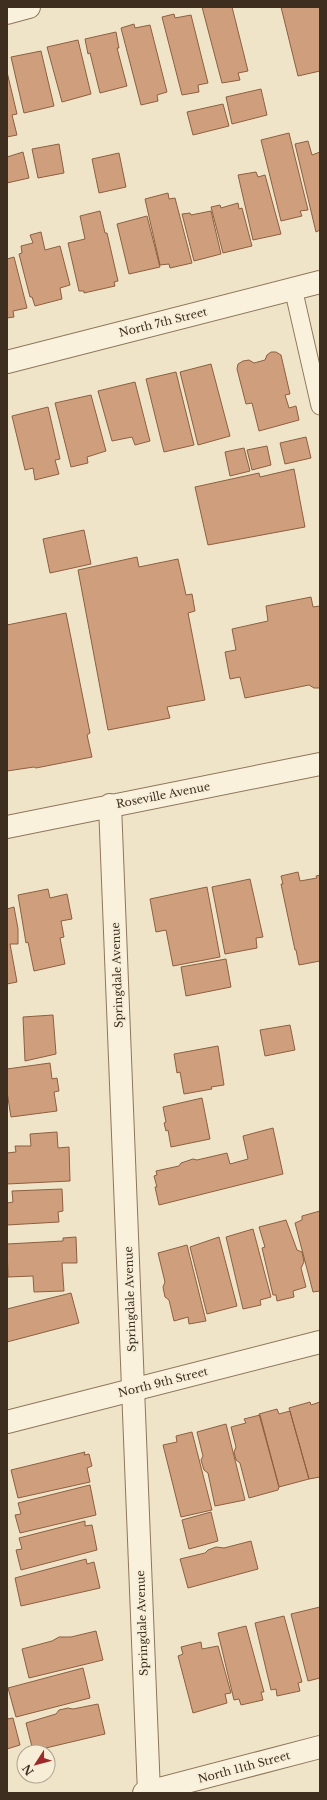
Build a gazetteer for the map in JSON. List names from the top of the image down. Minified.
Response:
{"streets":{"street":["North 7th Street","Roseville Avenue","Springdale Avenue","North 9th Street","North 11th Street"]},"crossings":[["Roseville Avenue","Springdale Avenue"],["Springdale Avenue","North 9th Street"],["Springdale Avenue","North 11th Street"]],"north":"bottom left"}
